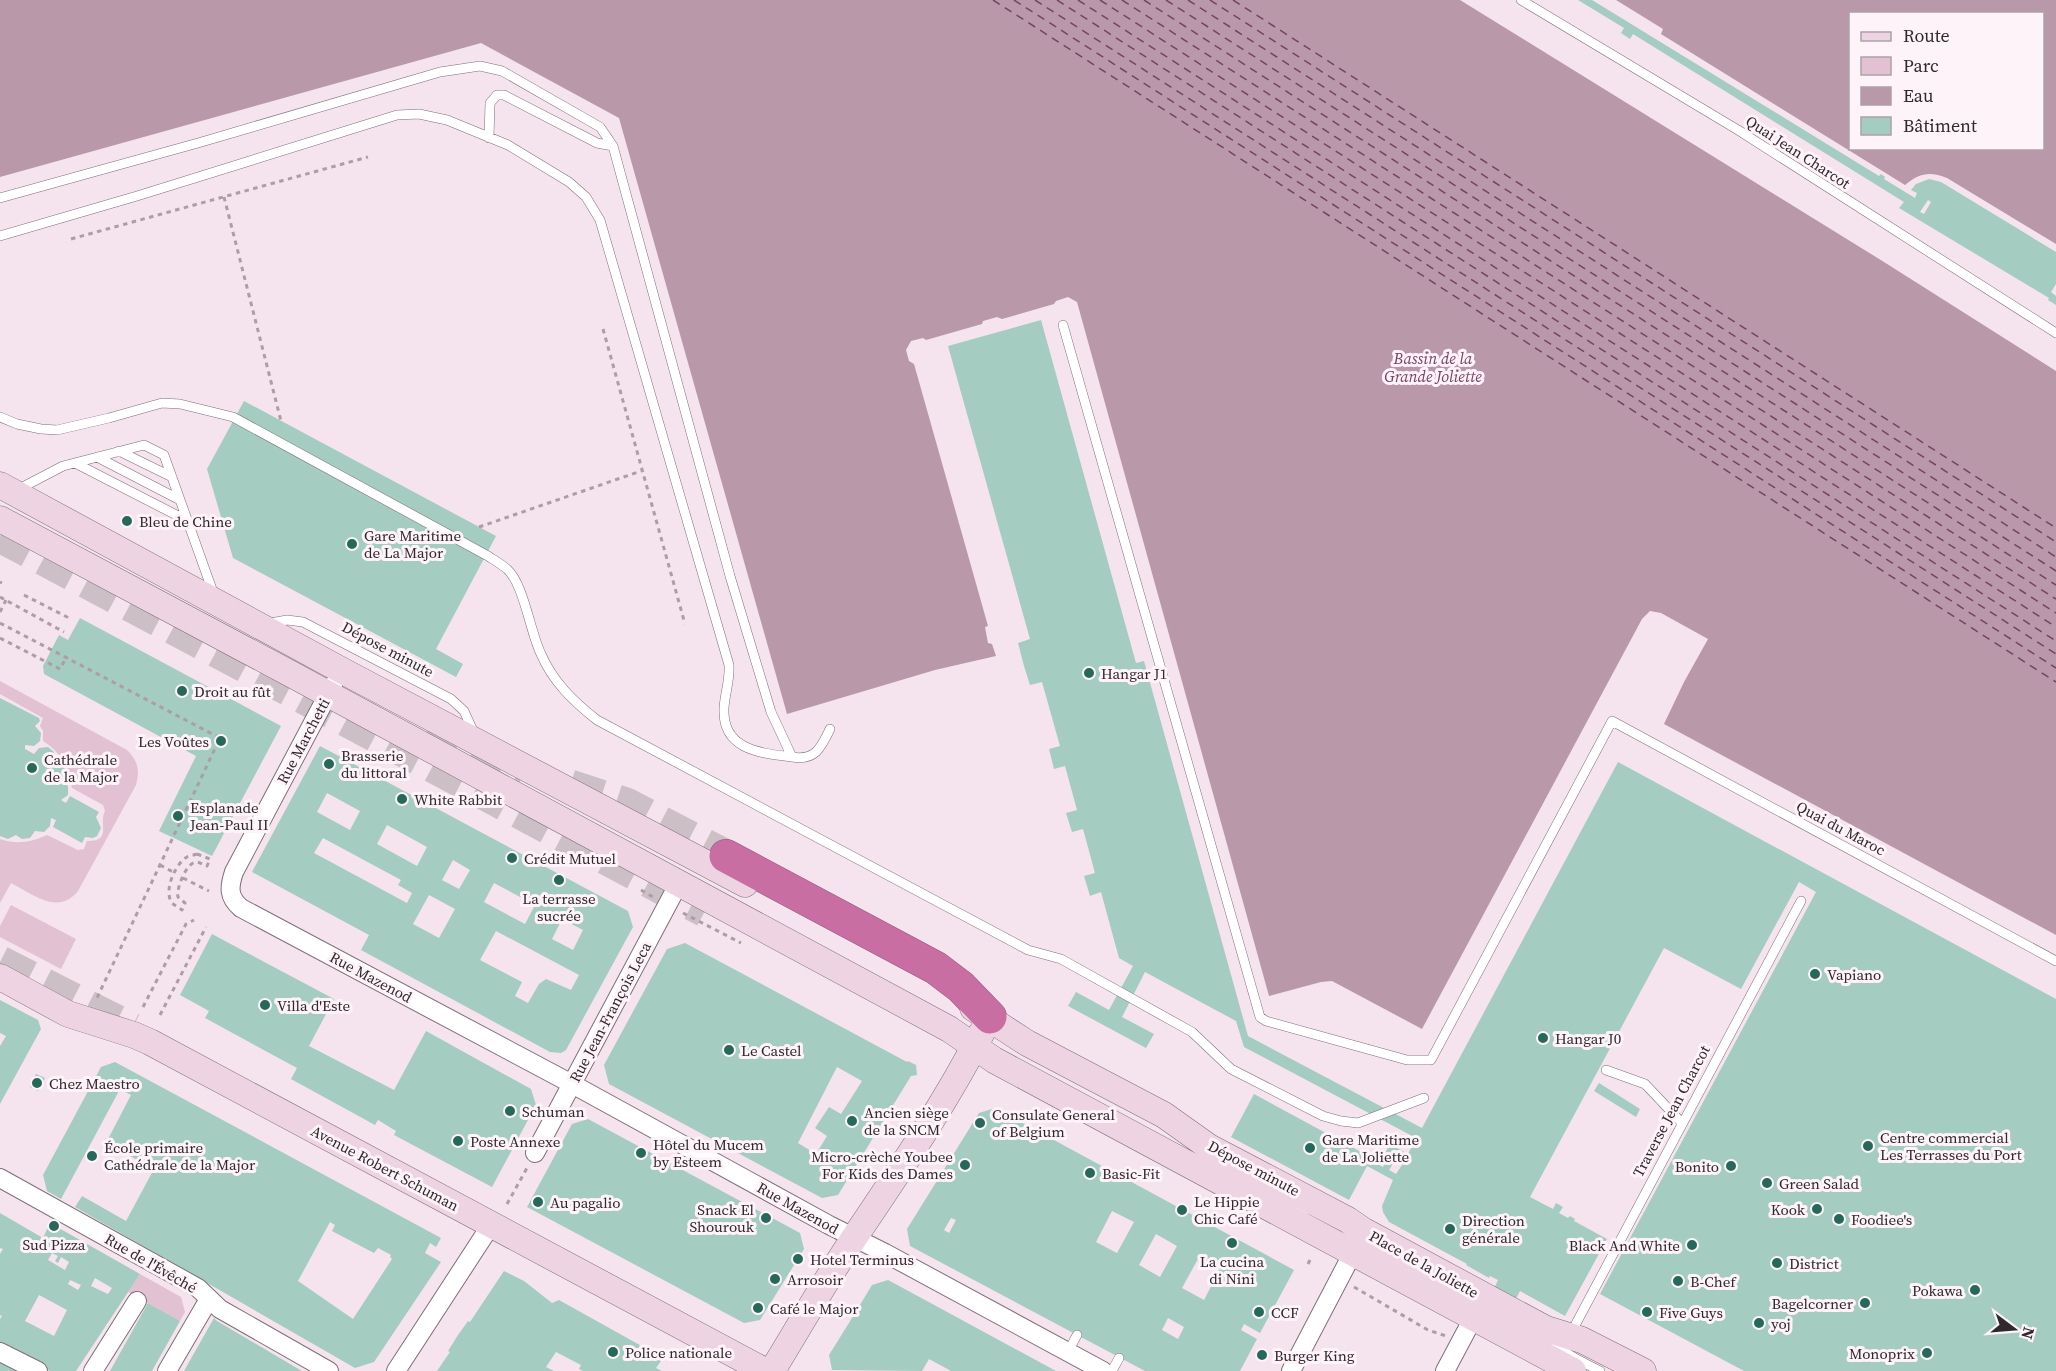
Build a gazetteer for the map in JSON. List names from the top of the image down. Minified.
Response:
{"streets":{"street":["Rue Marchetti","Rue Mazenod","Rue Jean-François Leca","Avenue Robert Schuman","Rue de l'Évêché","Place de la Joliette"],"lane":["Quai Jean Charcot","Dépose minute","Quai du Maroc","Traverse Jean Charcot"]},"crossings":[["Rue Marchetti","Rue Mazenod"],["Rue Mazenod","Rue Jean-François Leca"]],"water":["Bassin de la Grande Joliette"],"places":["Bleu de Chine","Gare Maritime de La Major","Hangar J1","Droit au fût","Les Voûtes","Brasserie du littoral","Cathédrale de la Major","White Rabbit","Esplanade Jean-Paul II","Crédit Mutuel","La terrasse sucrée","Vapiano","Villa d'Este","Hangar J0","Le Castel","Chez Maestro","Schuman","Ancien siège de la SNCM","Consulate General of Belgium","Poste Annexe","Centre commercial Les Terrasses du Port","Gare Maritime de La Joliette","Hôtel du Mucem by Esteem","École primaire Cathédrale de la Major","Micro-crèche Youbee For Kids des Dames","Bonito","Basic-Fit","Green Salad","Au pagalio","Kook","Le Hippie Chic Café","Snack El Shourouk","Foodiee's","Sud Pizza","Direction générale","La cucina di Nini","Black And White","Hotel Terminus","District","Arrosoir","B-Chef","Pokawa","Bagelcorner","Café le Major","CCF","Five Guys","yoj","Police nationale","Monoprix","Burger King"],"legend":["Route","Parc","Eau","Bâtiment"],"north":"right"}
